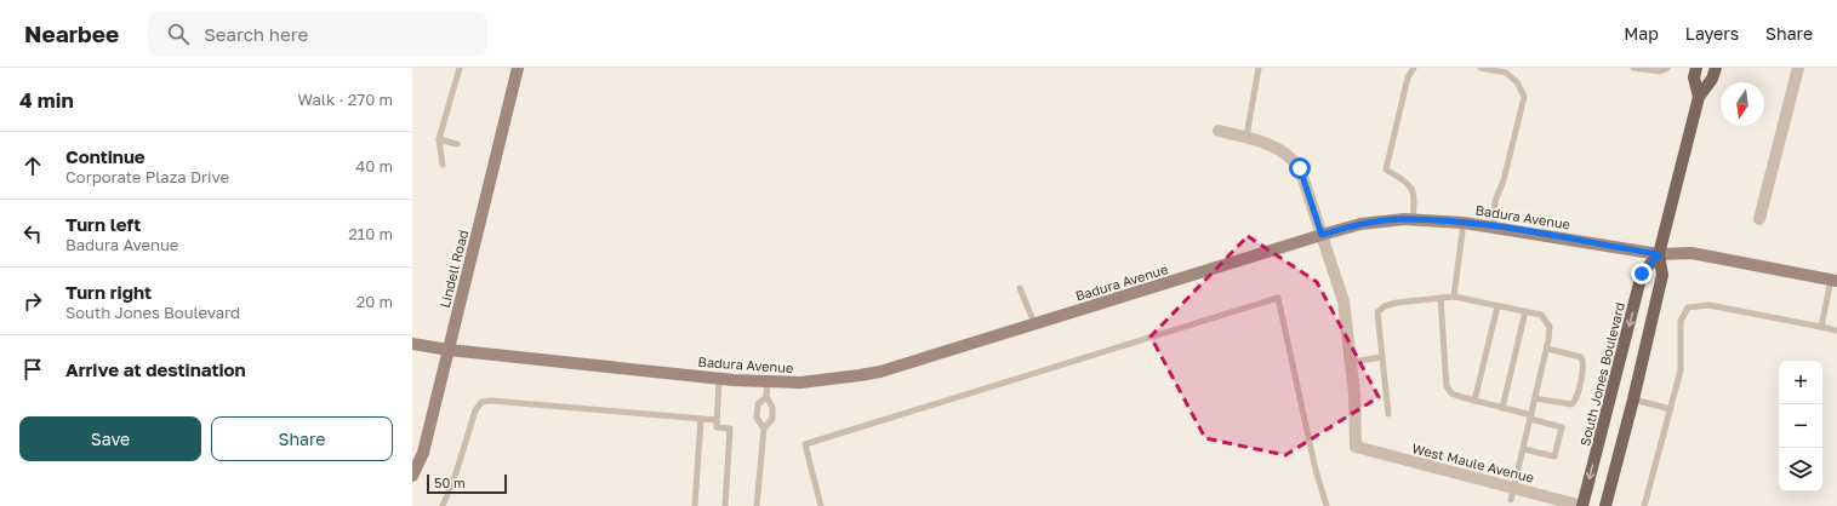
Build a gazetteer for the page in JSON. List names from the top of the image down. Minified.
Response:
{"streets":{"main road":["Badura Avenue","Lindell Road","South Jones Boulevard"],"street":["West Maule Avenue"]},"crossings":[["Badura Avenue","Lindell Road"],["Badura Avenue","South Jones Boulevard"],["South Jones Boulevard","West Maule Avenue"]],"scale_bar":"50 m","north":"bottom","page":{"header":"Nearbee","search":"Search here","nav":["Map","Layers","Share"],"heading":["4 min","Walk · 270 m"],"list":[["Continue","Corporate Plaza Drive","40 m"],["Turn left","Badura Avenue","210 m"],["Turn right","South Jones Boulevard","20 m"],"Arrive at destination"],"map_buttons":["+","−"],"buttons":["Save","Share"],"scale":"50 m"}}
